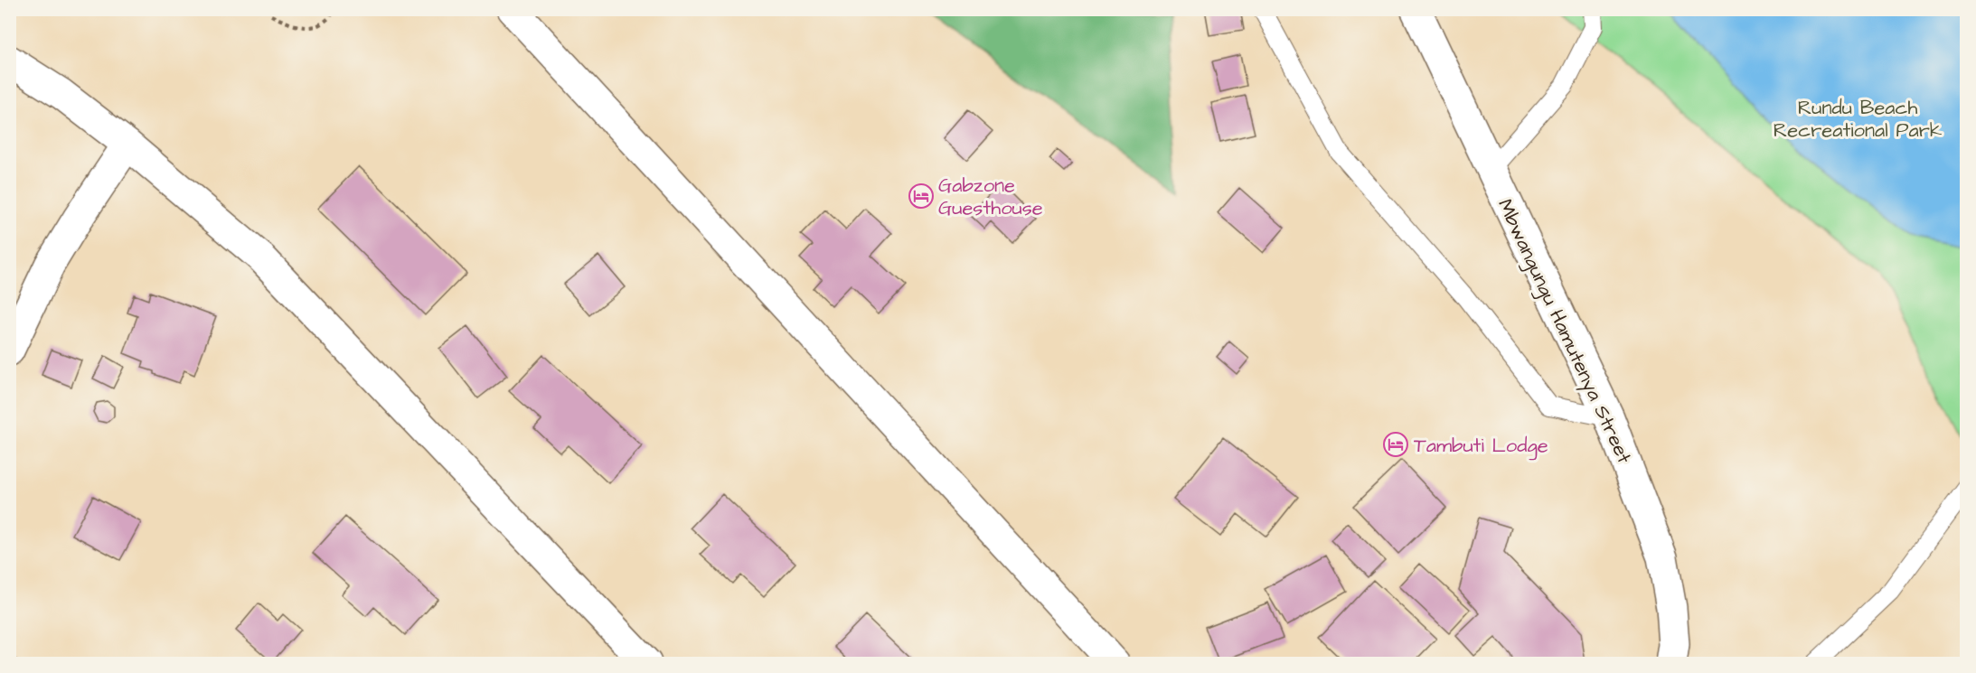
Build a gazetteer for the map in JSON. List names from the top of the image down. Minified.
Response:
{"streets":{"street":["Mbwangungu Hamutenya Street"]},"parks":["Rundu Beach Recreational Park"],"places":{"hotel":["Gabzone Guesthouse","Tambuti Lodge"]}}
